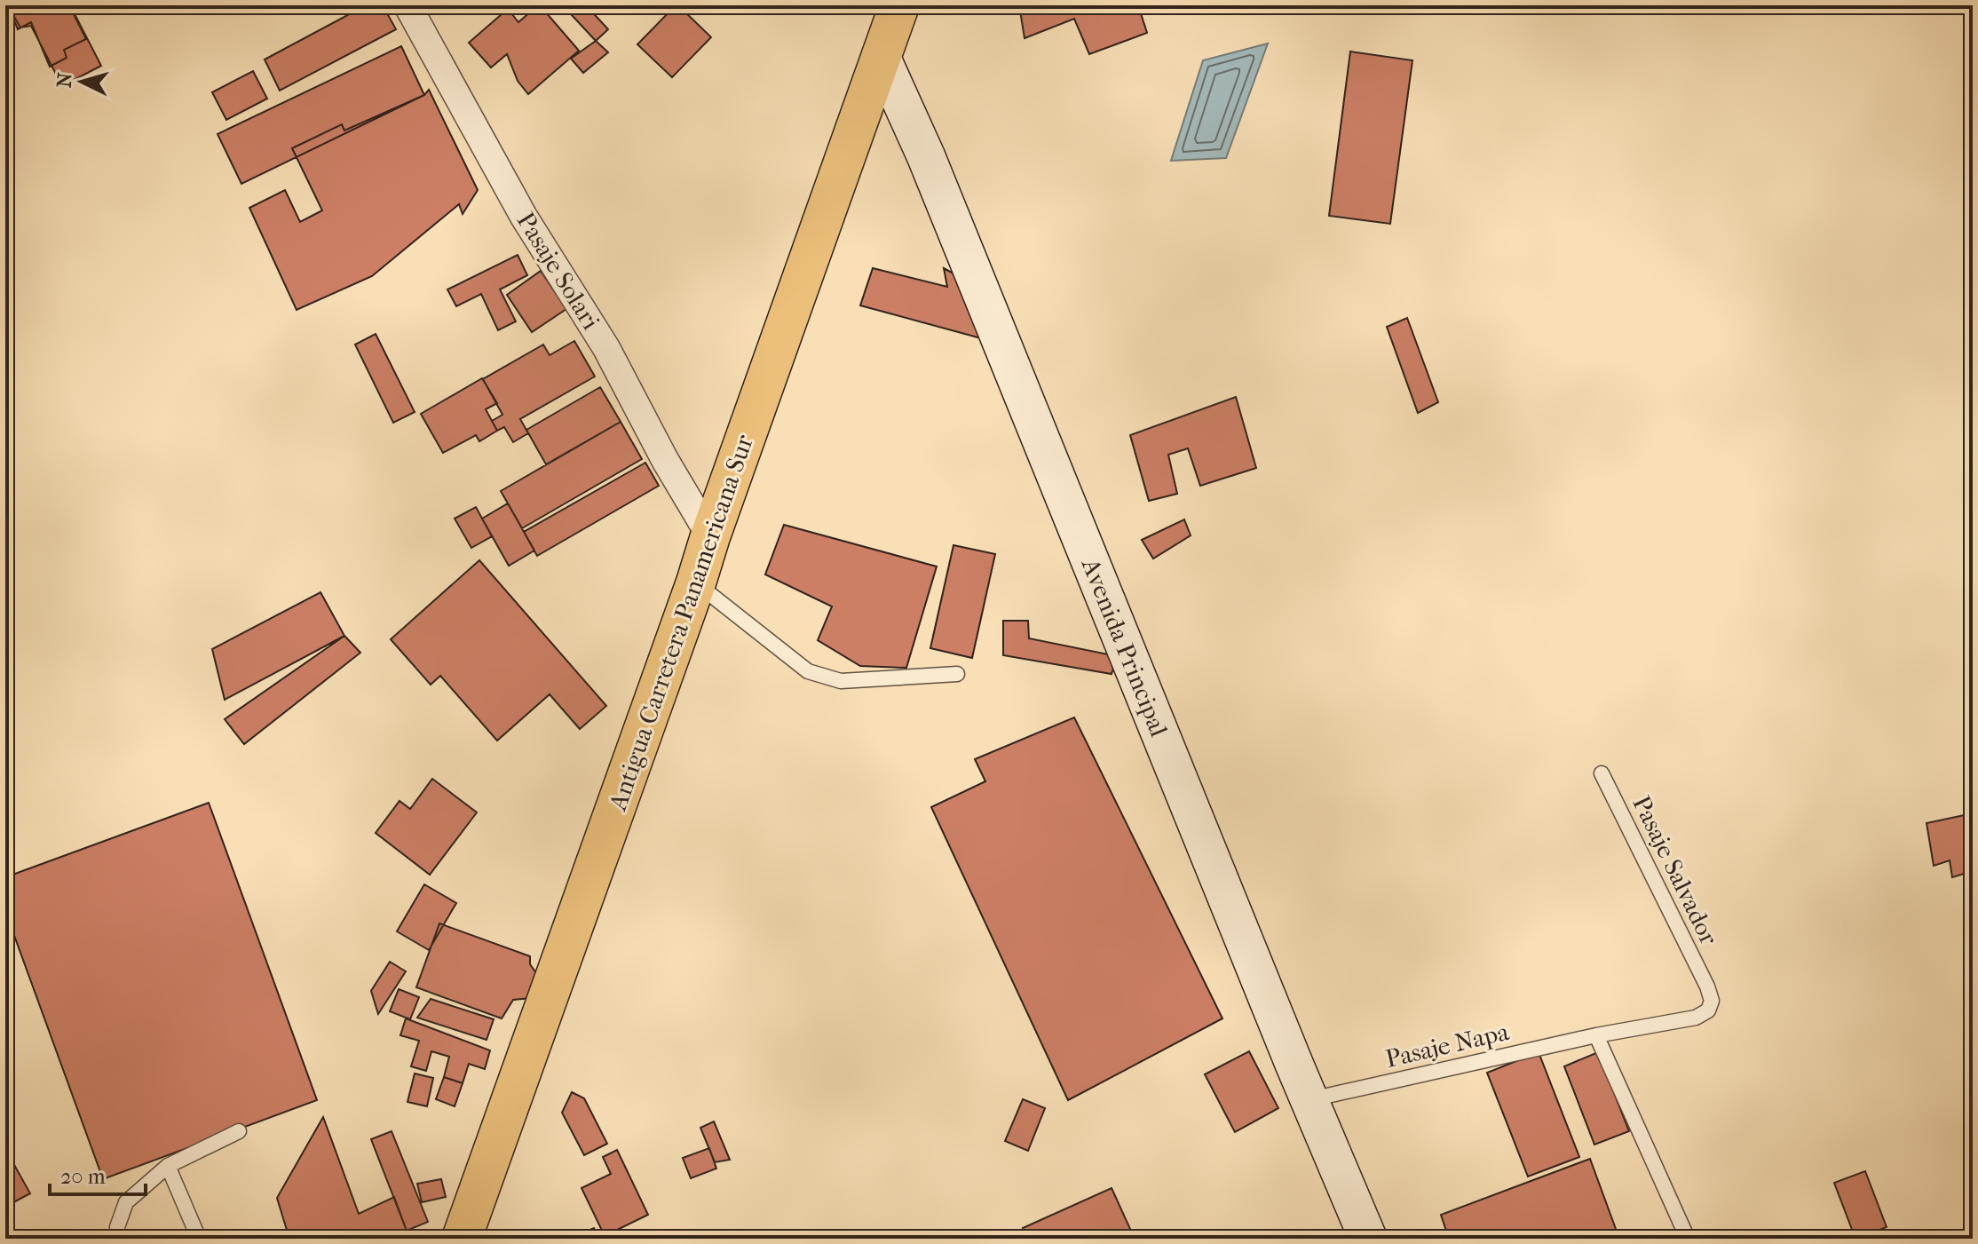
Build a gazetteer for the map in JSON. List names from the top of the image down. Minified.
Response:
{"streets":{"highway":["Antigua Carretera Panamericana Sur"],"main road":["Avenida Principal"],"street":["Pasaje Solari"],"lane":["Pasaje Salvador","Pasaje Napa"]},"crossings":[["Pasaje Solari","Antigua Carretera Panamericana Sur"],["Antigua Carretera Panamericana Sur","Avenida Principal"],["Avenida Principal","Pasaje Napa"],["Pasaje Salvador","Pasaje Napa"]],"scale_bar":"20 m","north":"left"}
